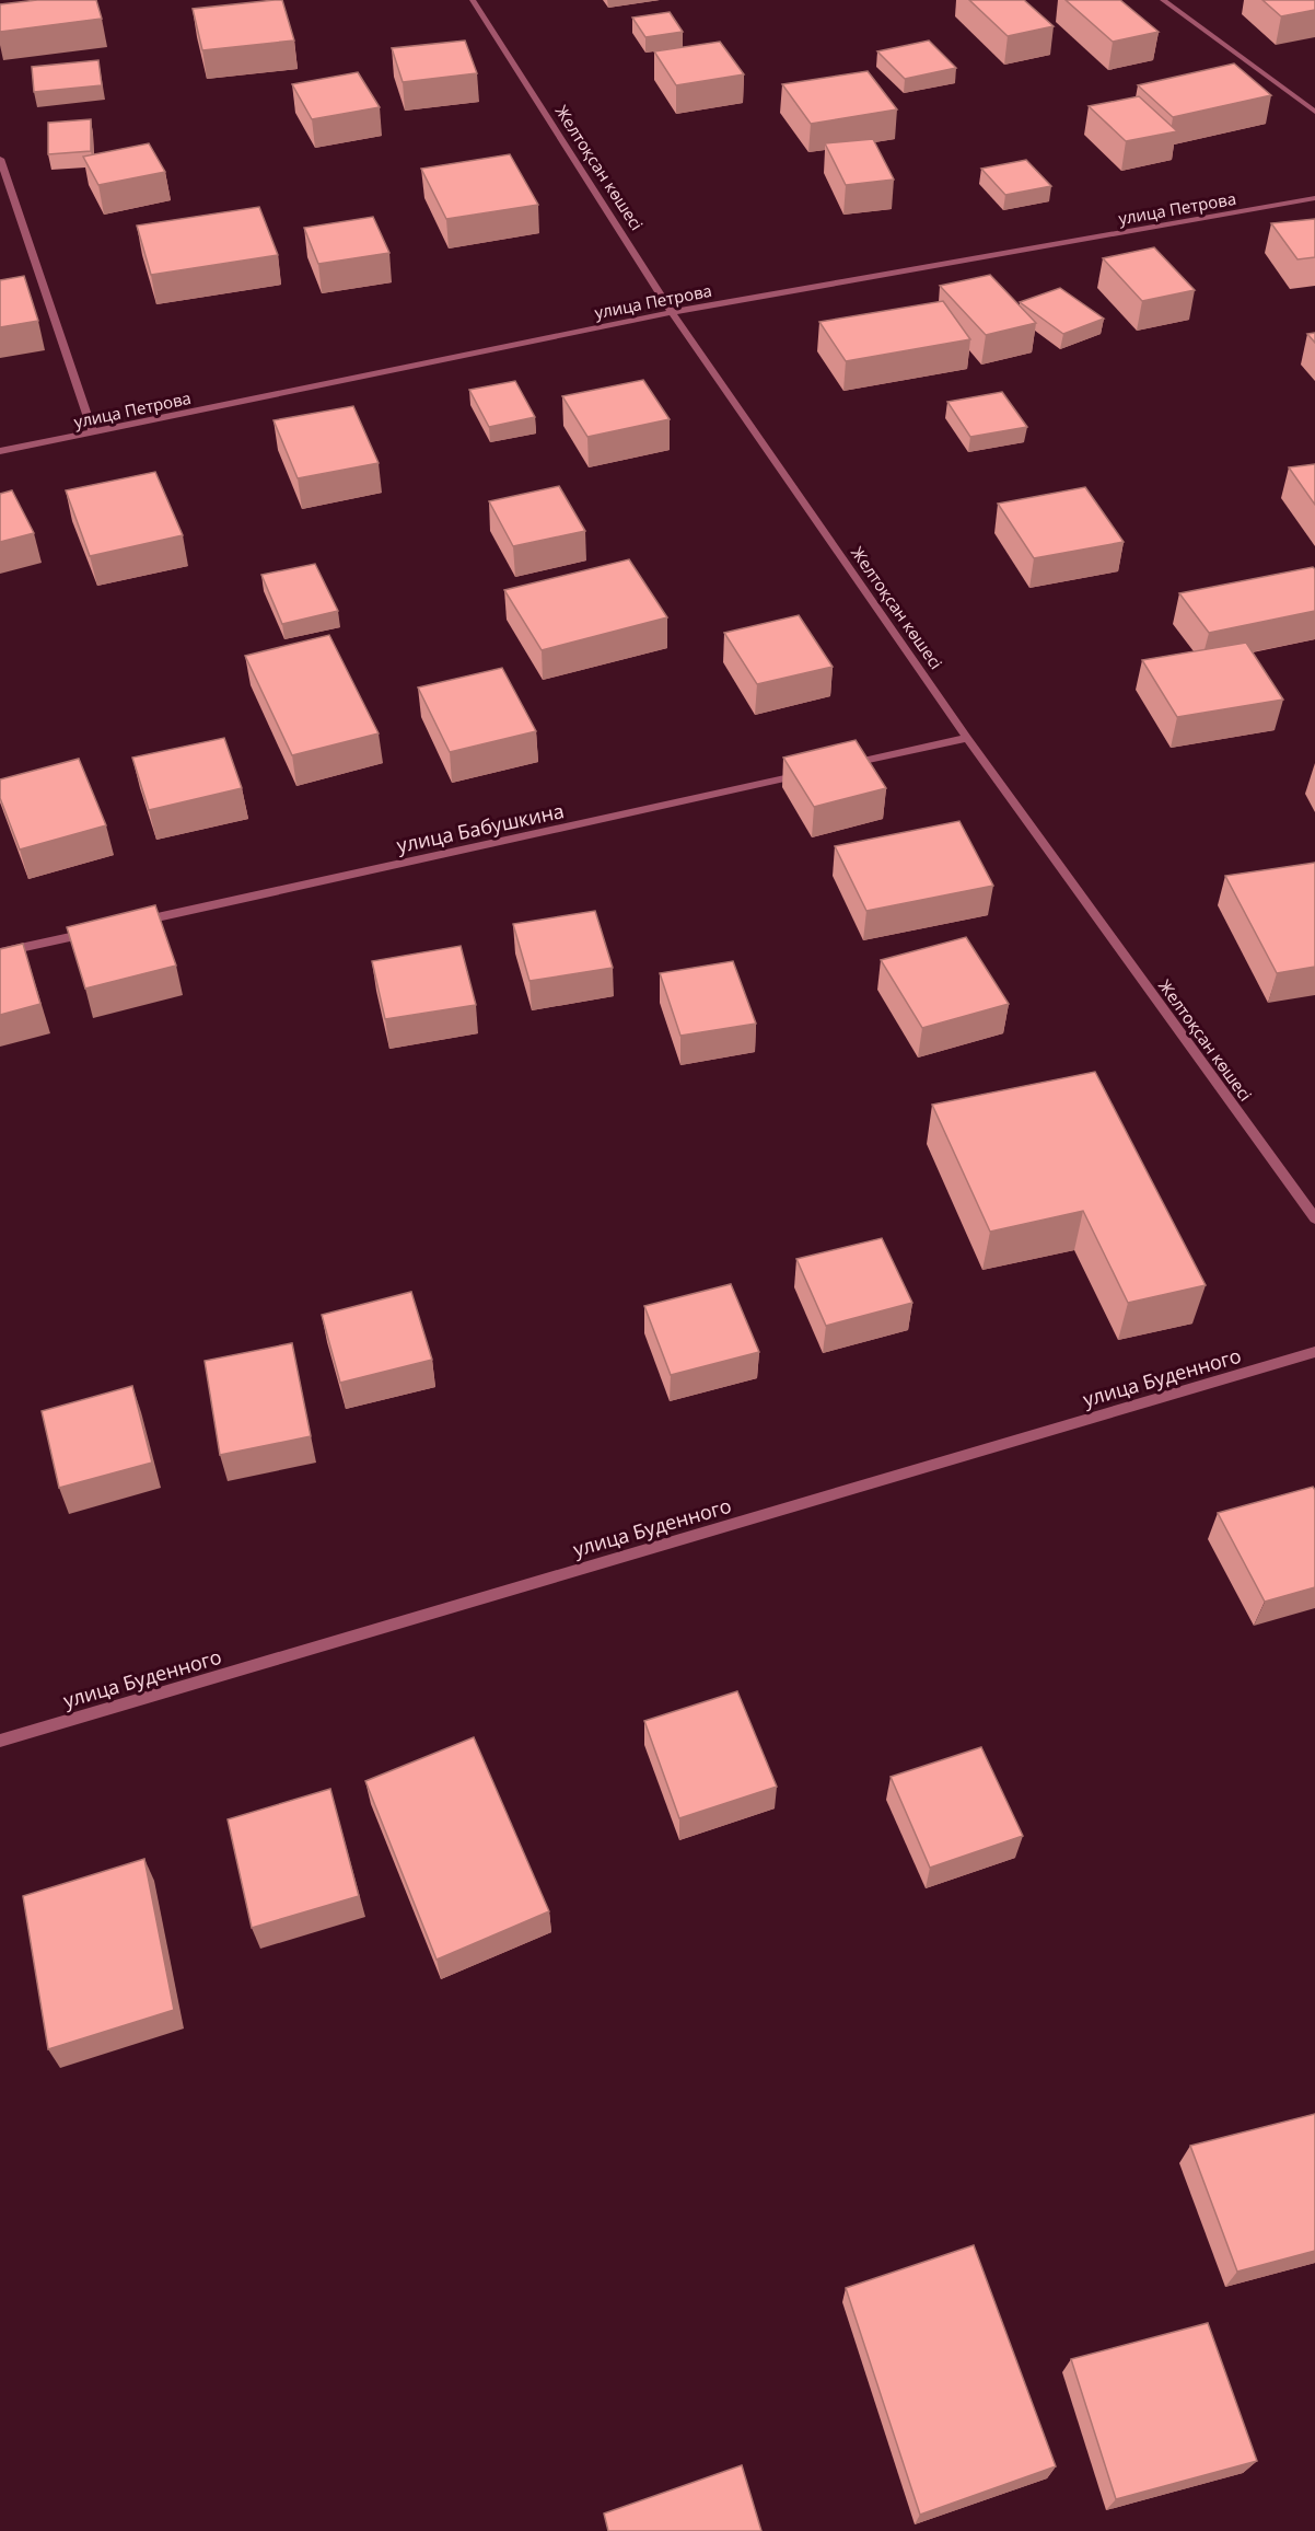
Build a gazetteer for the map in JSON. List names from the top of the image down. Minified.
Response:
{"streets":{"street":["Желтоқсан көшесі","улица Петрова","улица Бабушкина","улица Буденного"]},"crossings":[["Желтоқсан көшесі","улица Петрова"]]}
